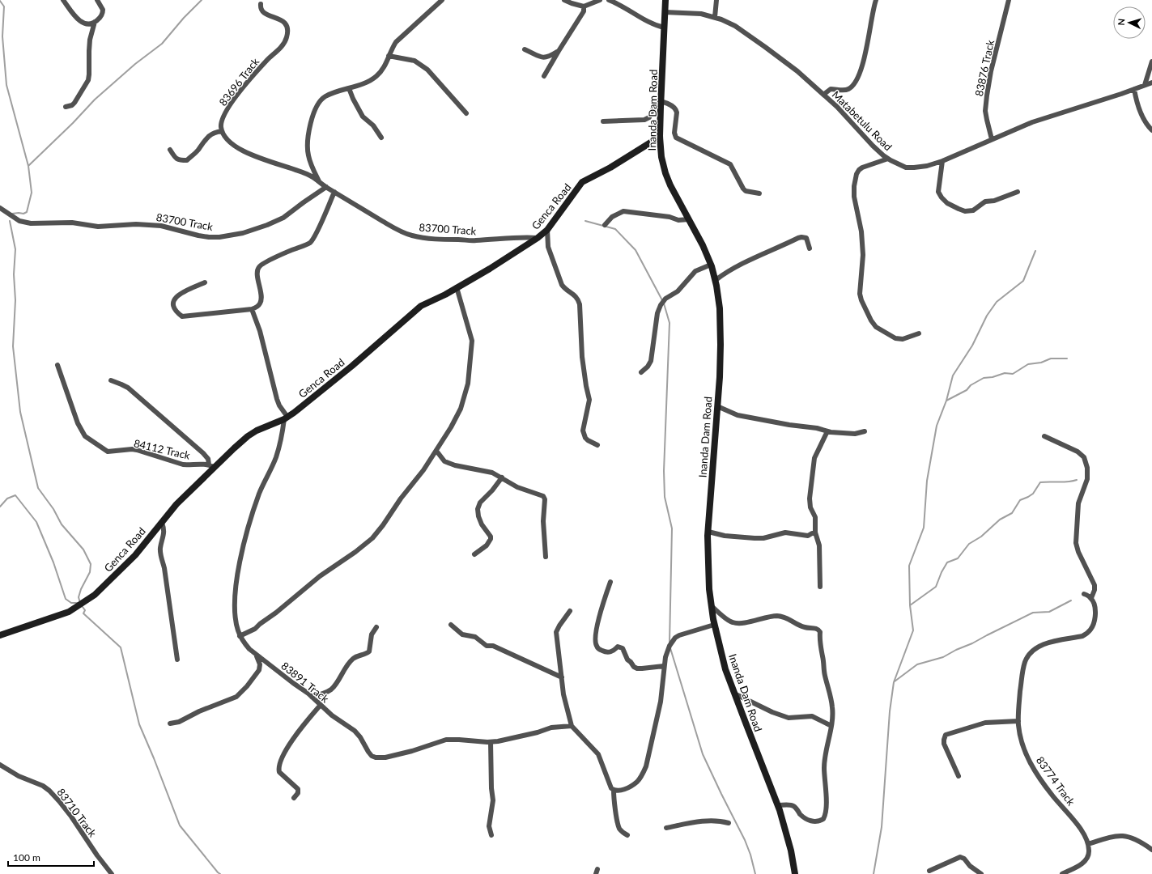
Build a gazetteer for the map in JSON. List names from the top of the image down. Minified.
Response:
{"streets":{"street":["83876 Track","83696 Track","Inanda Dam Road","Matabetulu Road","Genca Road","83700 Track","84112 Track","83891 Track","83774 Track","83710 Track"]},"crossings":[["83876 Track","Matabetulu Road"],["Inanda Dam Road","Matabetulu Road"],["Inanda Dam Road","Genca Road"],["Genca Road","83700 Track"],["Genca Road","84112 Track"],["Genca Road","83891 Track"]],"scale_bar":"100 m","north":"left"}
